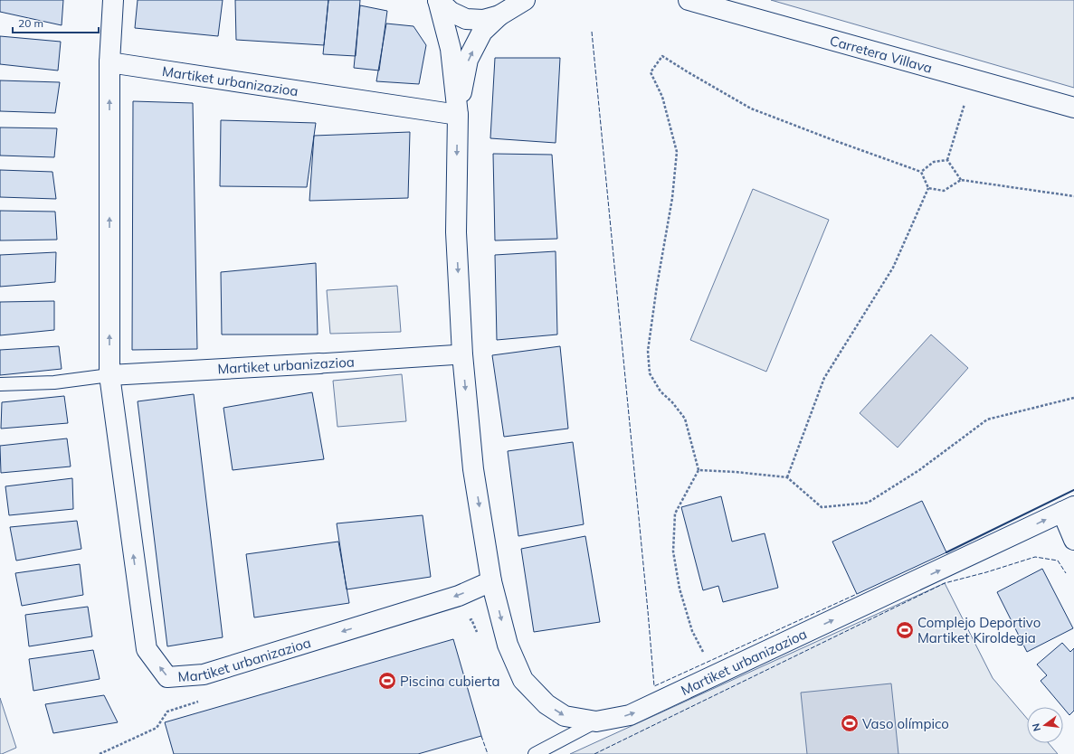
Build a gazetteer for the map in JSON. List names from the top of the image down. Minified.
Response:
{"streets":{"street":["Carretera Villava","Martiket urbanizazioa"]},"places":{"sports":["Complejo Deportivo Martiket Kiroldegia","Piscina cubierta","Vaso olímpico"]},"scale_bar":"20 m","north":"left"}
